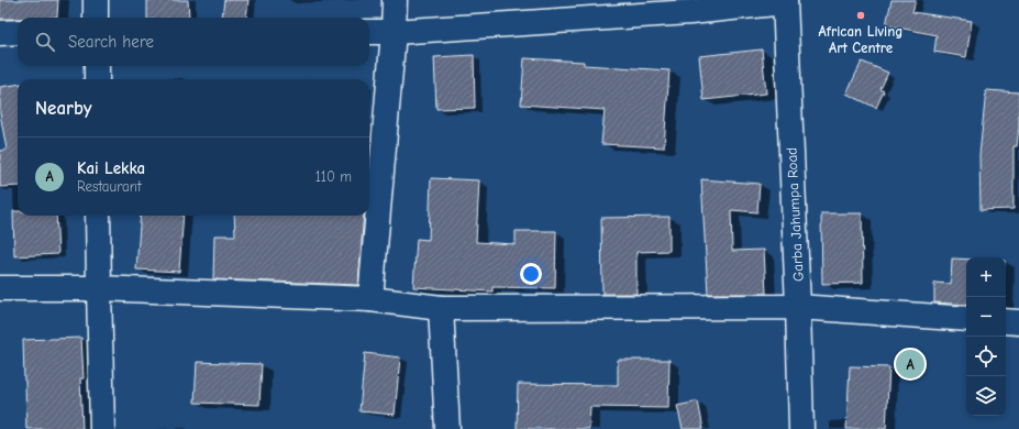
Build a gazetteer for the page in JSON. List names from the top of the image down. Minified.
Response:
{"streets":{"street":["Garba Jahumpa Road"]},"places":["African Living Art Centre"],"page":{"search":"Search here","heading":"Nearby","list":[{"mark":"A","name":"Kai Lekka","note":"Restaurant","value":"110 m"}],"map_buttons":["+","−"],"pins":"A"}}
